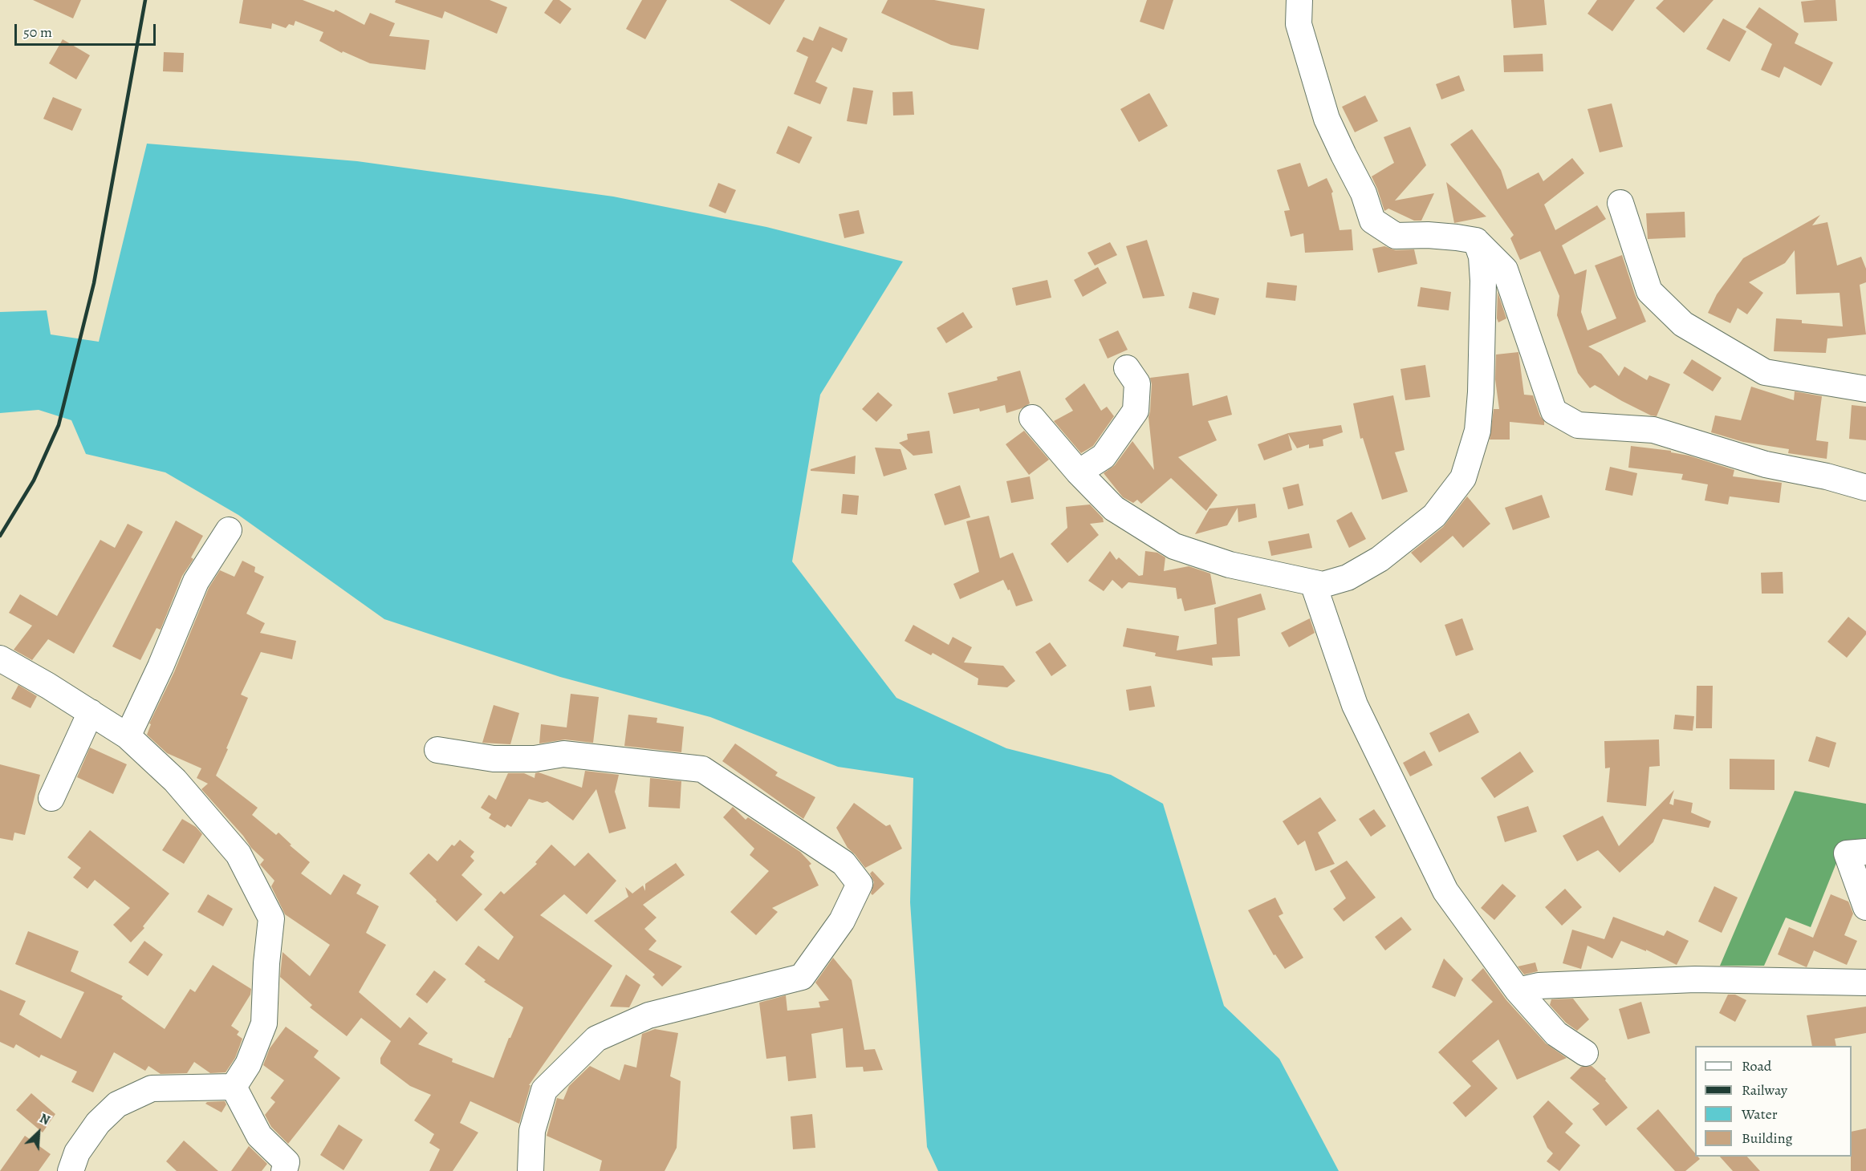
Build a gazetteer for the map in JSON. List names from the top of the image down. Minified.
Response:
{"legend":["Road","Railway","Water","Building"],"scale_bar":"50 m","north":"top right"}
